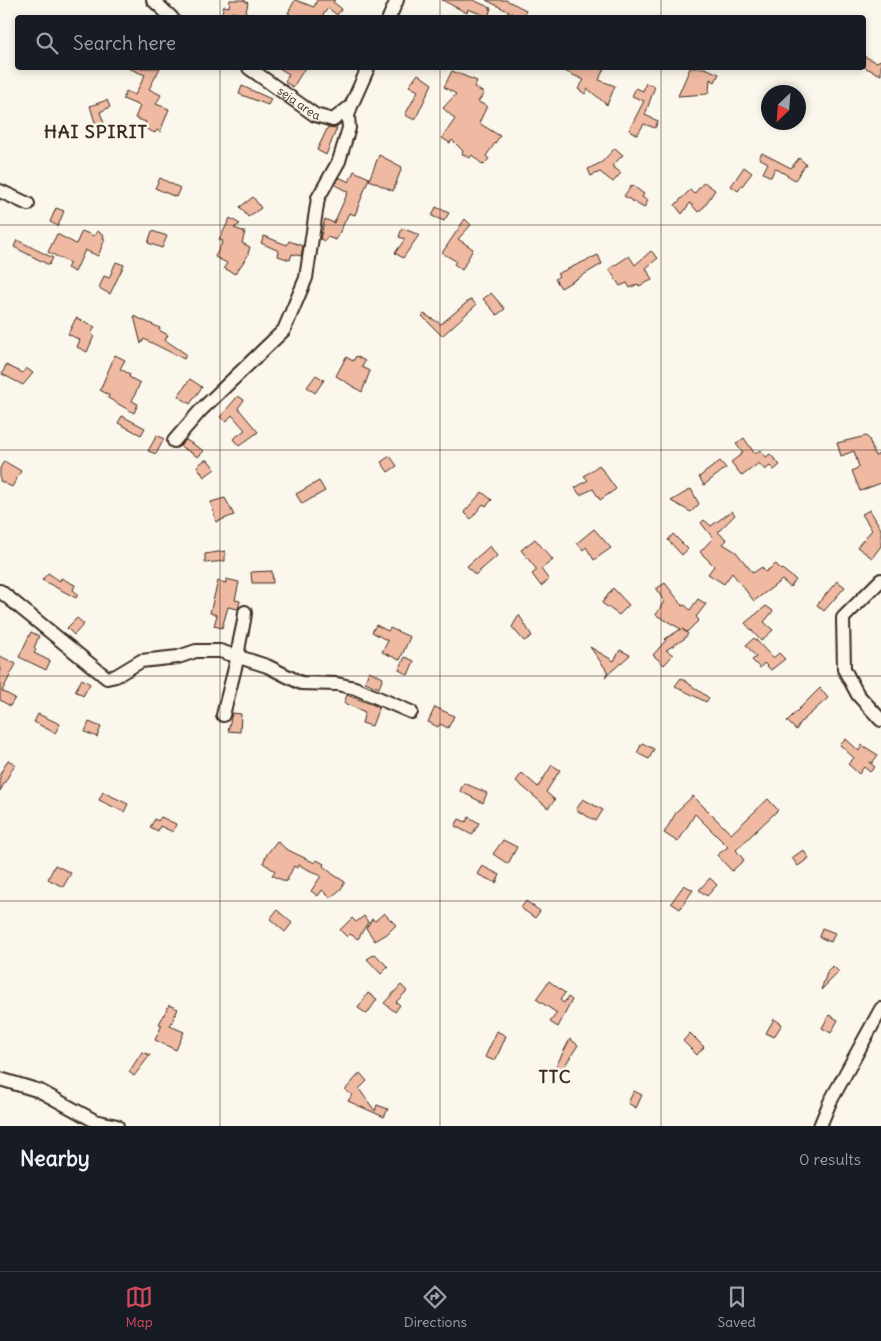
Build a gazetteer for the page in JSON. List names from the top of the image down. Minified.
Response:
{"streets":{"street":["seja area"]},"districts":["HAI SPIRIT","TTC"],"north":"bottom left","page":{"search":"Search here","heading":["Nearby","0 results"],"nav":["Map","Directions","Saved"]}}
